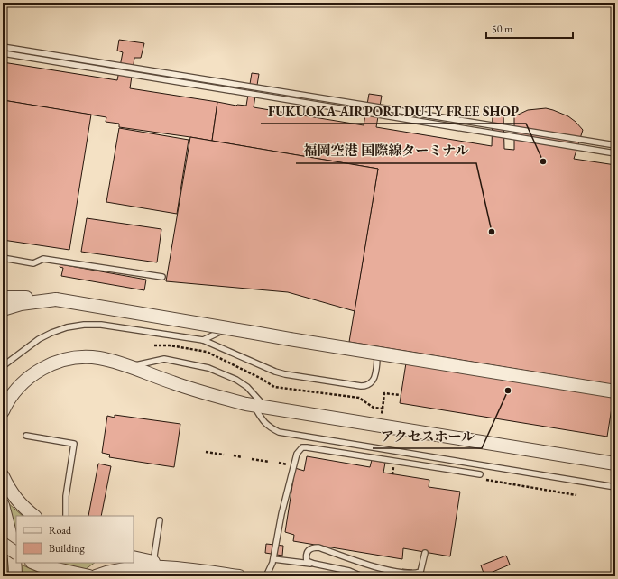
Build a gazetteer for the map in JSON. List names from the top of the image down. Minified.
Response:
{"places":["FUKUOKA AIRPORT DUTY FREE SHOP","福岡空港 国際線ターミナル","アクセスホール"],"legend":["Road","Building"],"scale_bar":"50 m"}
